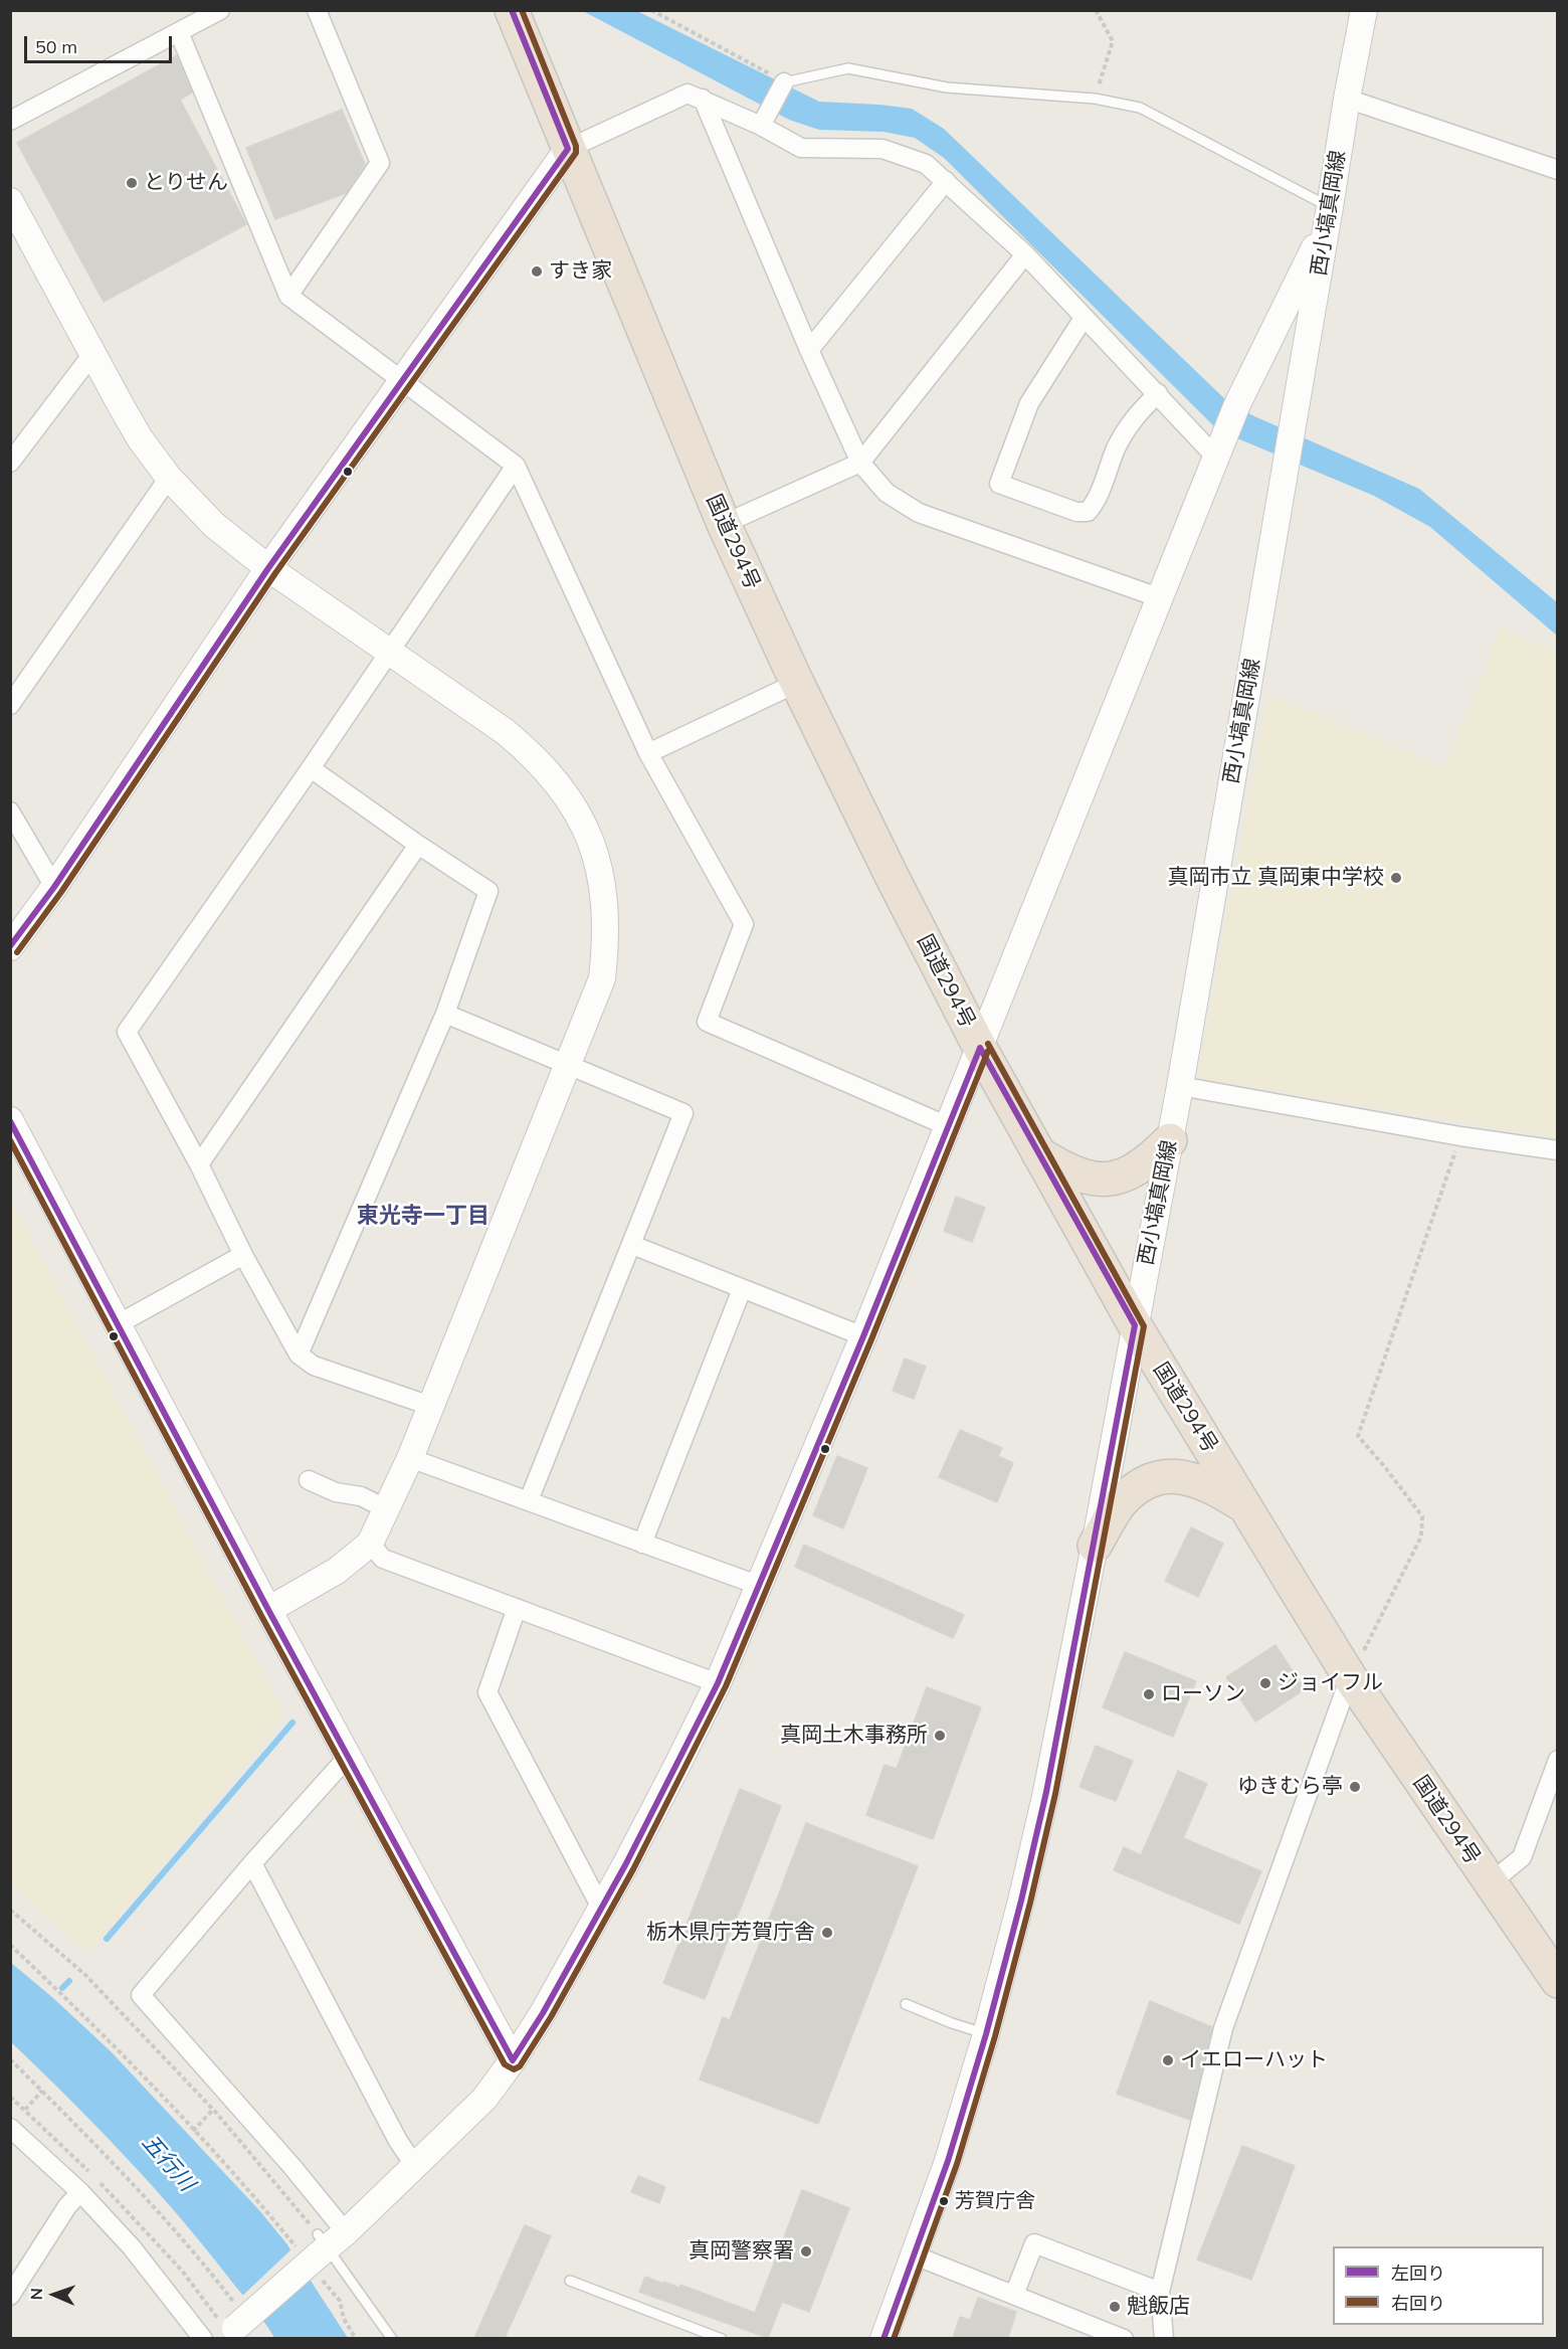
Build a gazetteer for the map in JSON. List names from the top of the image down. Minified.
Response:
{"streets":{"highway":["国道294号"],"street":["西小塙真岡線"]},"crossings":[["西小塙真岡線","国道294号"]],"districts":["東光寺一丁目"],"water":["五行川"],"places":["とりせん","すき家","真岡市立 真岡東中学校","ジョイフル","ローソン","真岡土木事務所","ゆきむら亭","栃木県庁芳賀庁舎","イエローハット","芳賀庁舎","真岡警察署","魁飯店"],"lines":["transit line 左回り","transit line 右回り"],"legend":["左回り","右回り"],"scale_bar":"50 m","north":"left"}
